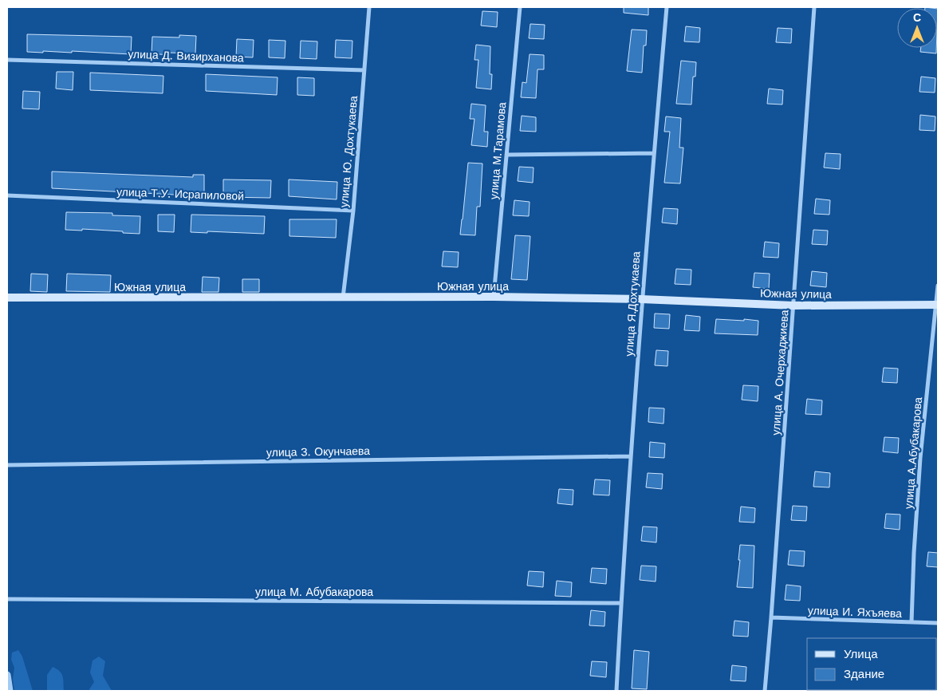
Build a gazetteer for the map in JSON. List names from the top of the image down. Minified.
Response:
{"streets":{"main road":["Южная улица"],"street":["улица Д. Визирханова","улица М.Тарамова","улица Ю. Дохтукаева","улица Т.У. Исрапиловой","улица Я.Дохтукаева","улица А. Очерхаджиева","улица З. Окунчаева","улица А.Абубакарова","улица М. Абубакарова","улица И. Яхъяева"]},"crossings":[["улица Д. Визирханова","улица Ю. Дохтукаева"],["улица М.Тарамова","Южная улица"],["улица Ю. Дохтукаева","улица Т.У. Исрапиловой"],["улица Ю. Дохтукаева","Южная улица"],["Южная улица","улица Я.Дохтукаева"],["Южная улица","улица А. Очерхаджиева"],["Южная улица","улица А.Абубакарова"],["улица Я.Дохтукаева","улица З. Окунчаева"],["улица Я.Дохтукаева","улица М. Абубакарова"],["улица А. Очерхаджиева","улица И. Яхъяева"],["улица А.Абубакарова","улица И. Яхъяева"]],"legend":["Улица","Здание"],"north":"top"}
